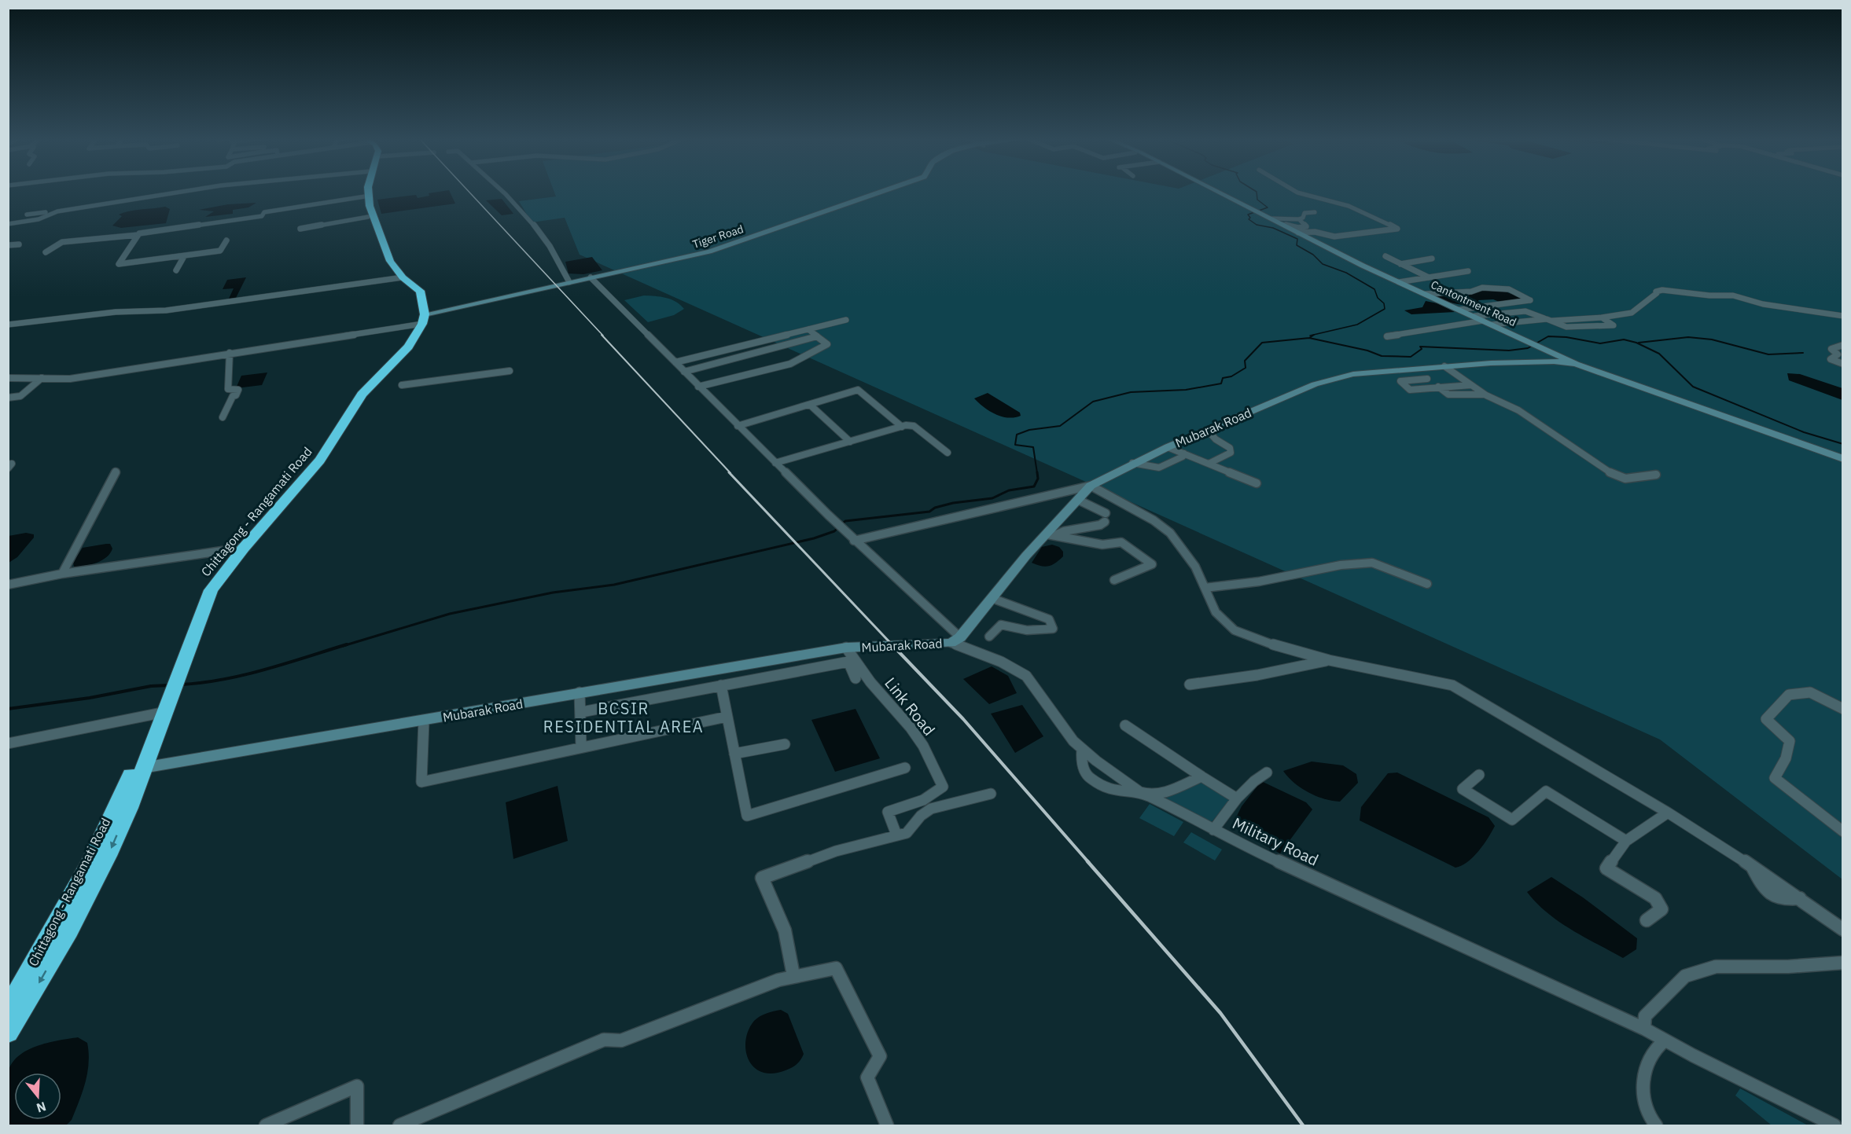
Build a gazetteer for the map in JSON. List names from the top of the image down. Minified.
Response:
{"streets":{"highway":["Chittagong - Rangamati Road"],"street":["Tiger Road","Cantontment Road","Mubarak Road","Link Road","Military Road"]},"crossings":[["Tiger Road","Chittagong - Rangamati Road"],["Cantontment Road","Mubarak Road"],["Mubarak Road","Chittagong - Rangamati Road"],["Mubarak Road","Link Road"],["Mubarak Road","Military Road"]],"districts":["BCSIR RESIDENTIAL AREA"],"north":"bottom"}
